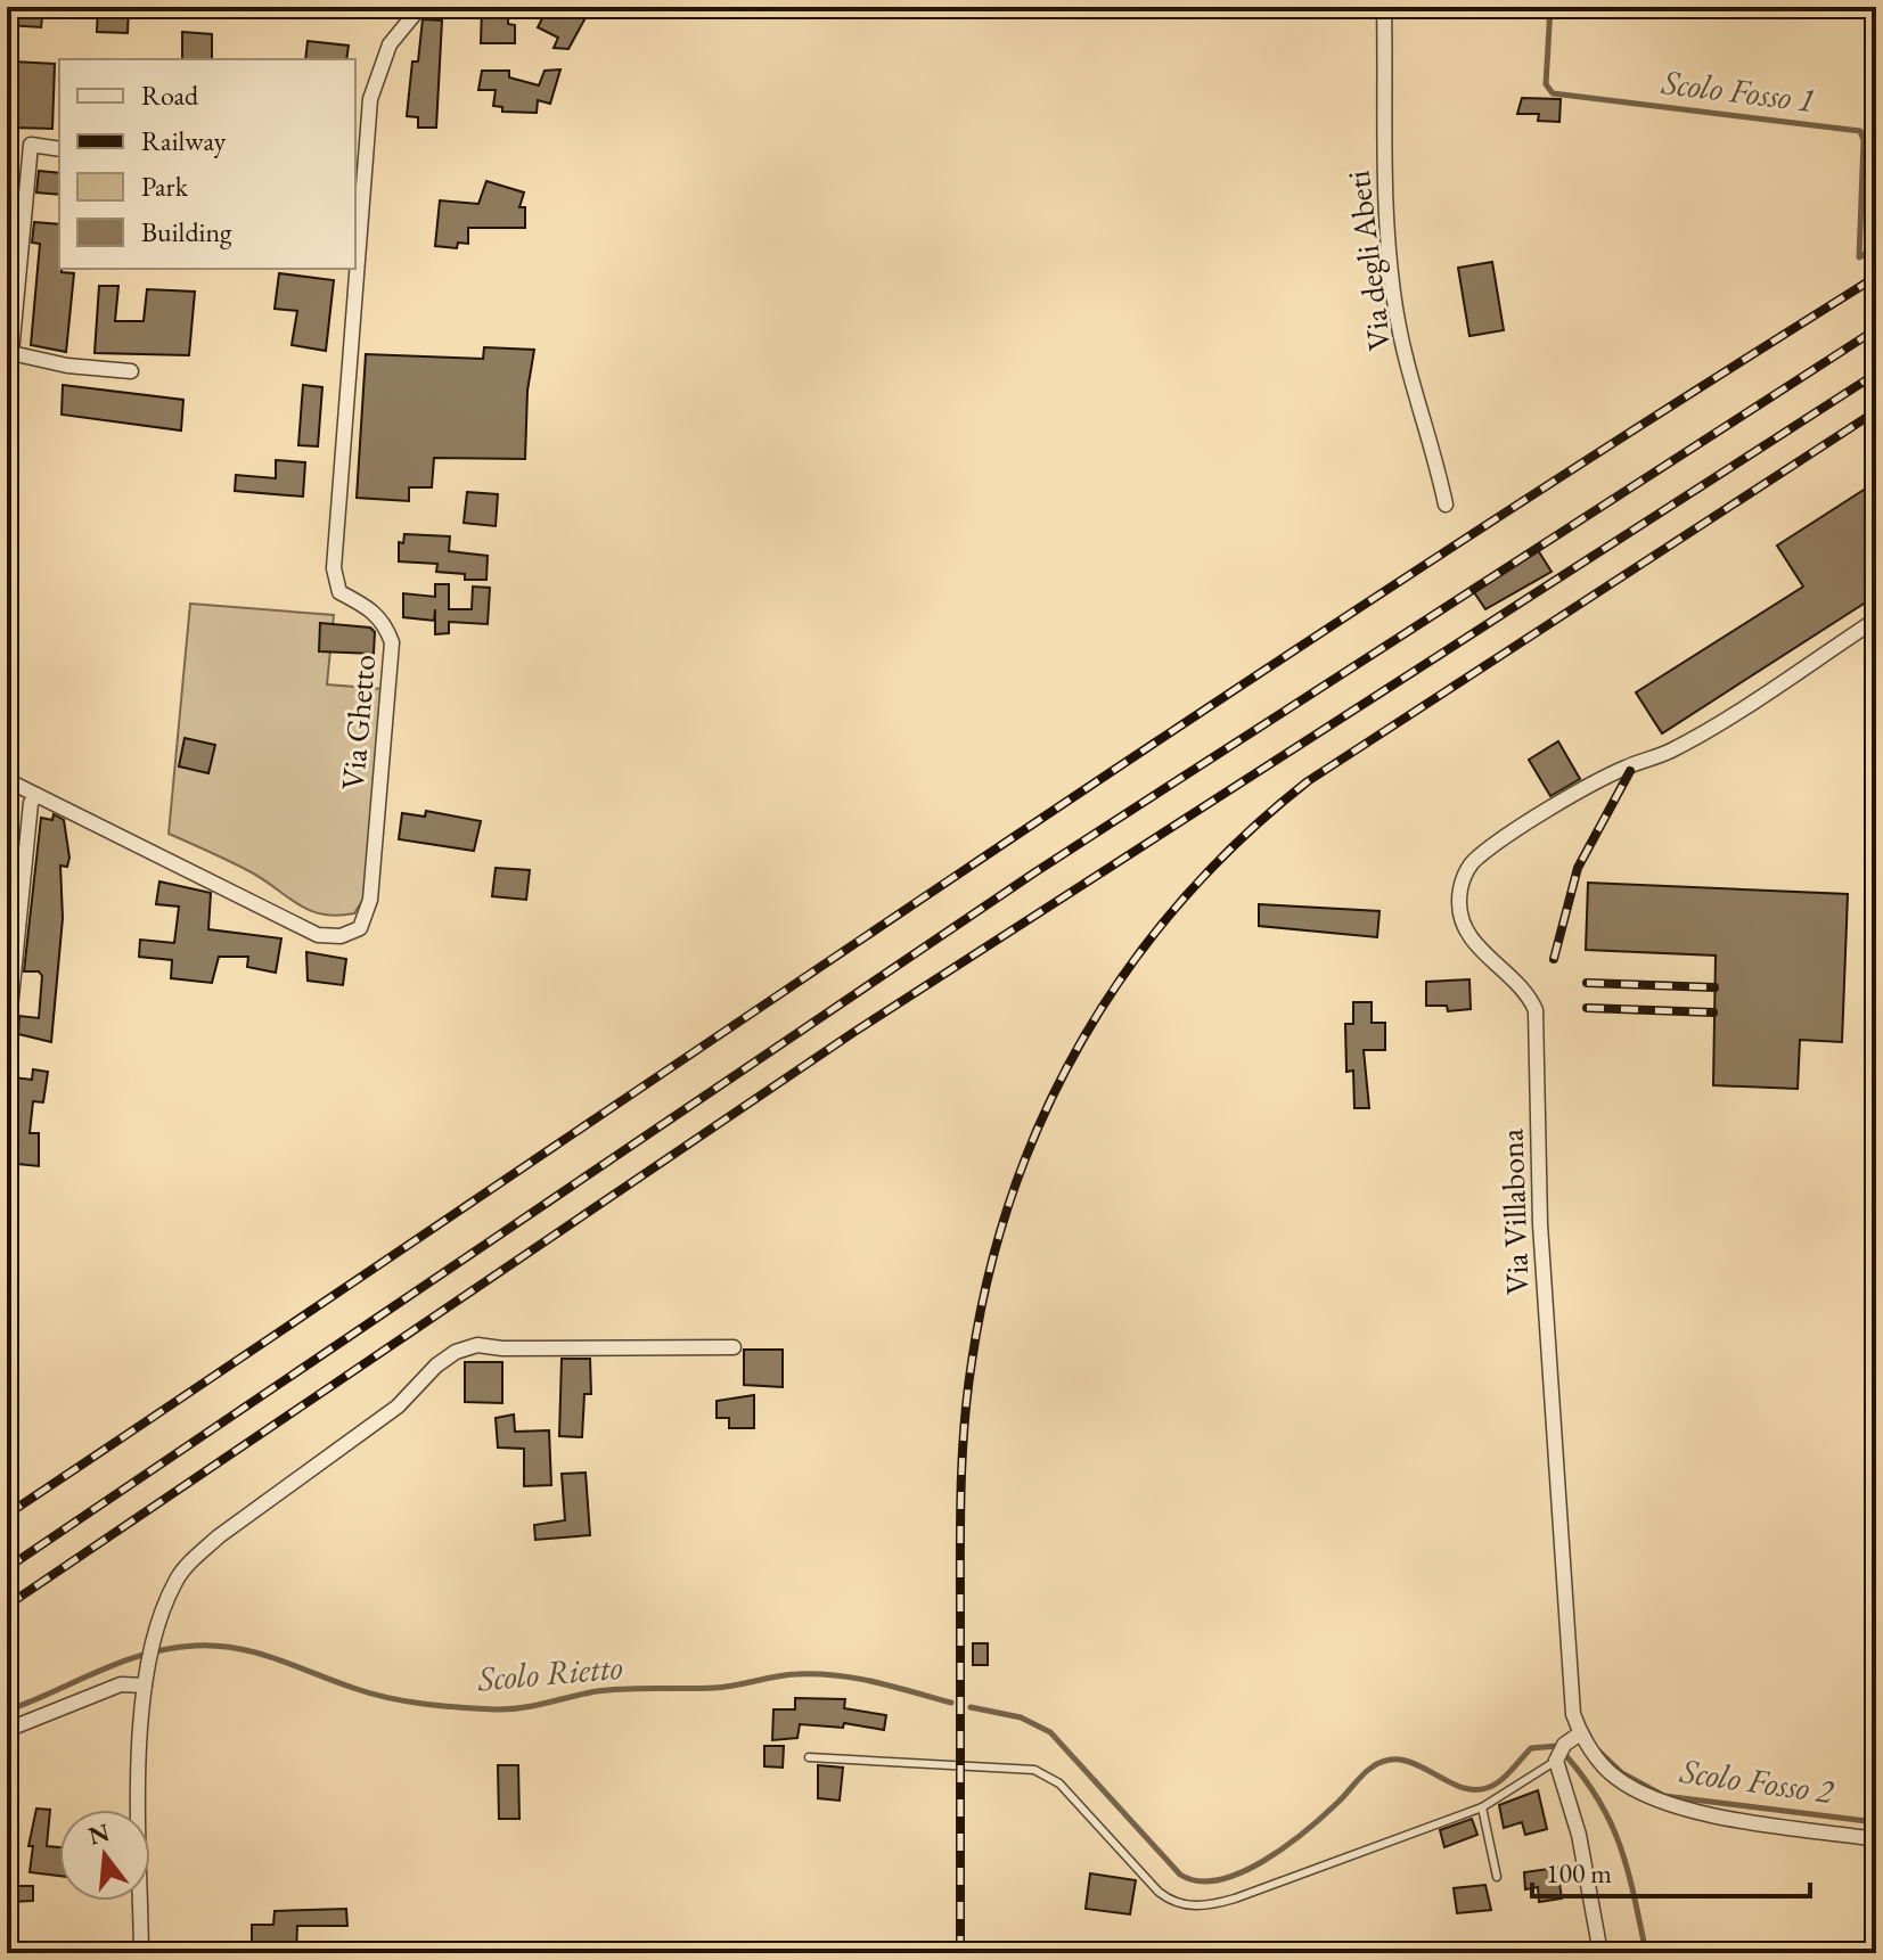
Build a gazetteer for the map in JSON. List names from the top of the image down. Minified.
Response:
{"streets":{"street":["Via degli Abeti","Via Ghetto","Via Villabona"]},"water":["Scolo Fosso 1","Scolo Rietto","Scolo Fosso 2"],"legend":["Road","Railway","Park","Building"],"scale_bar":"100 m","north":"top"}
